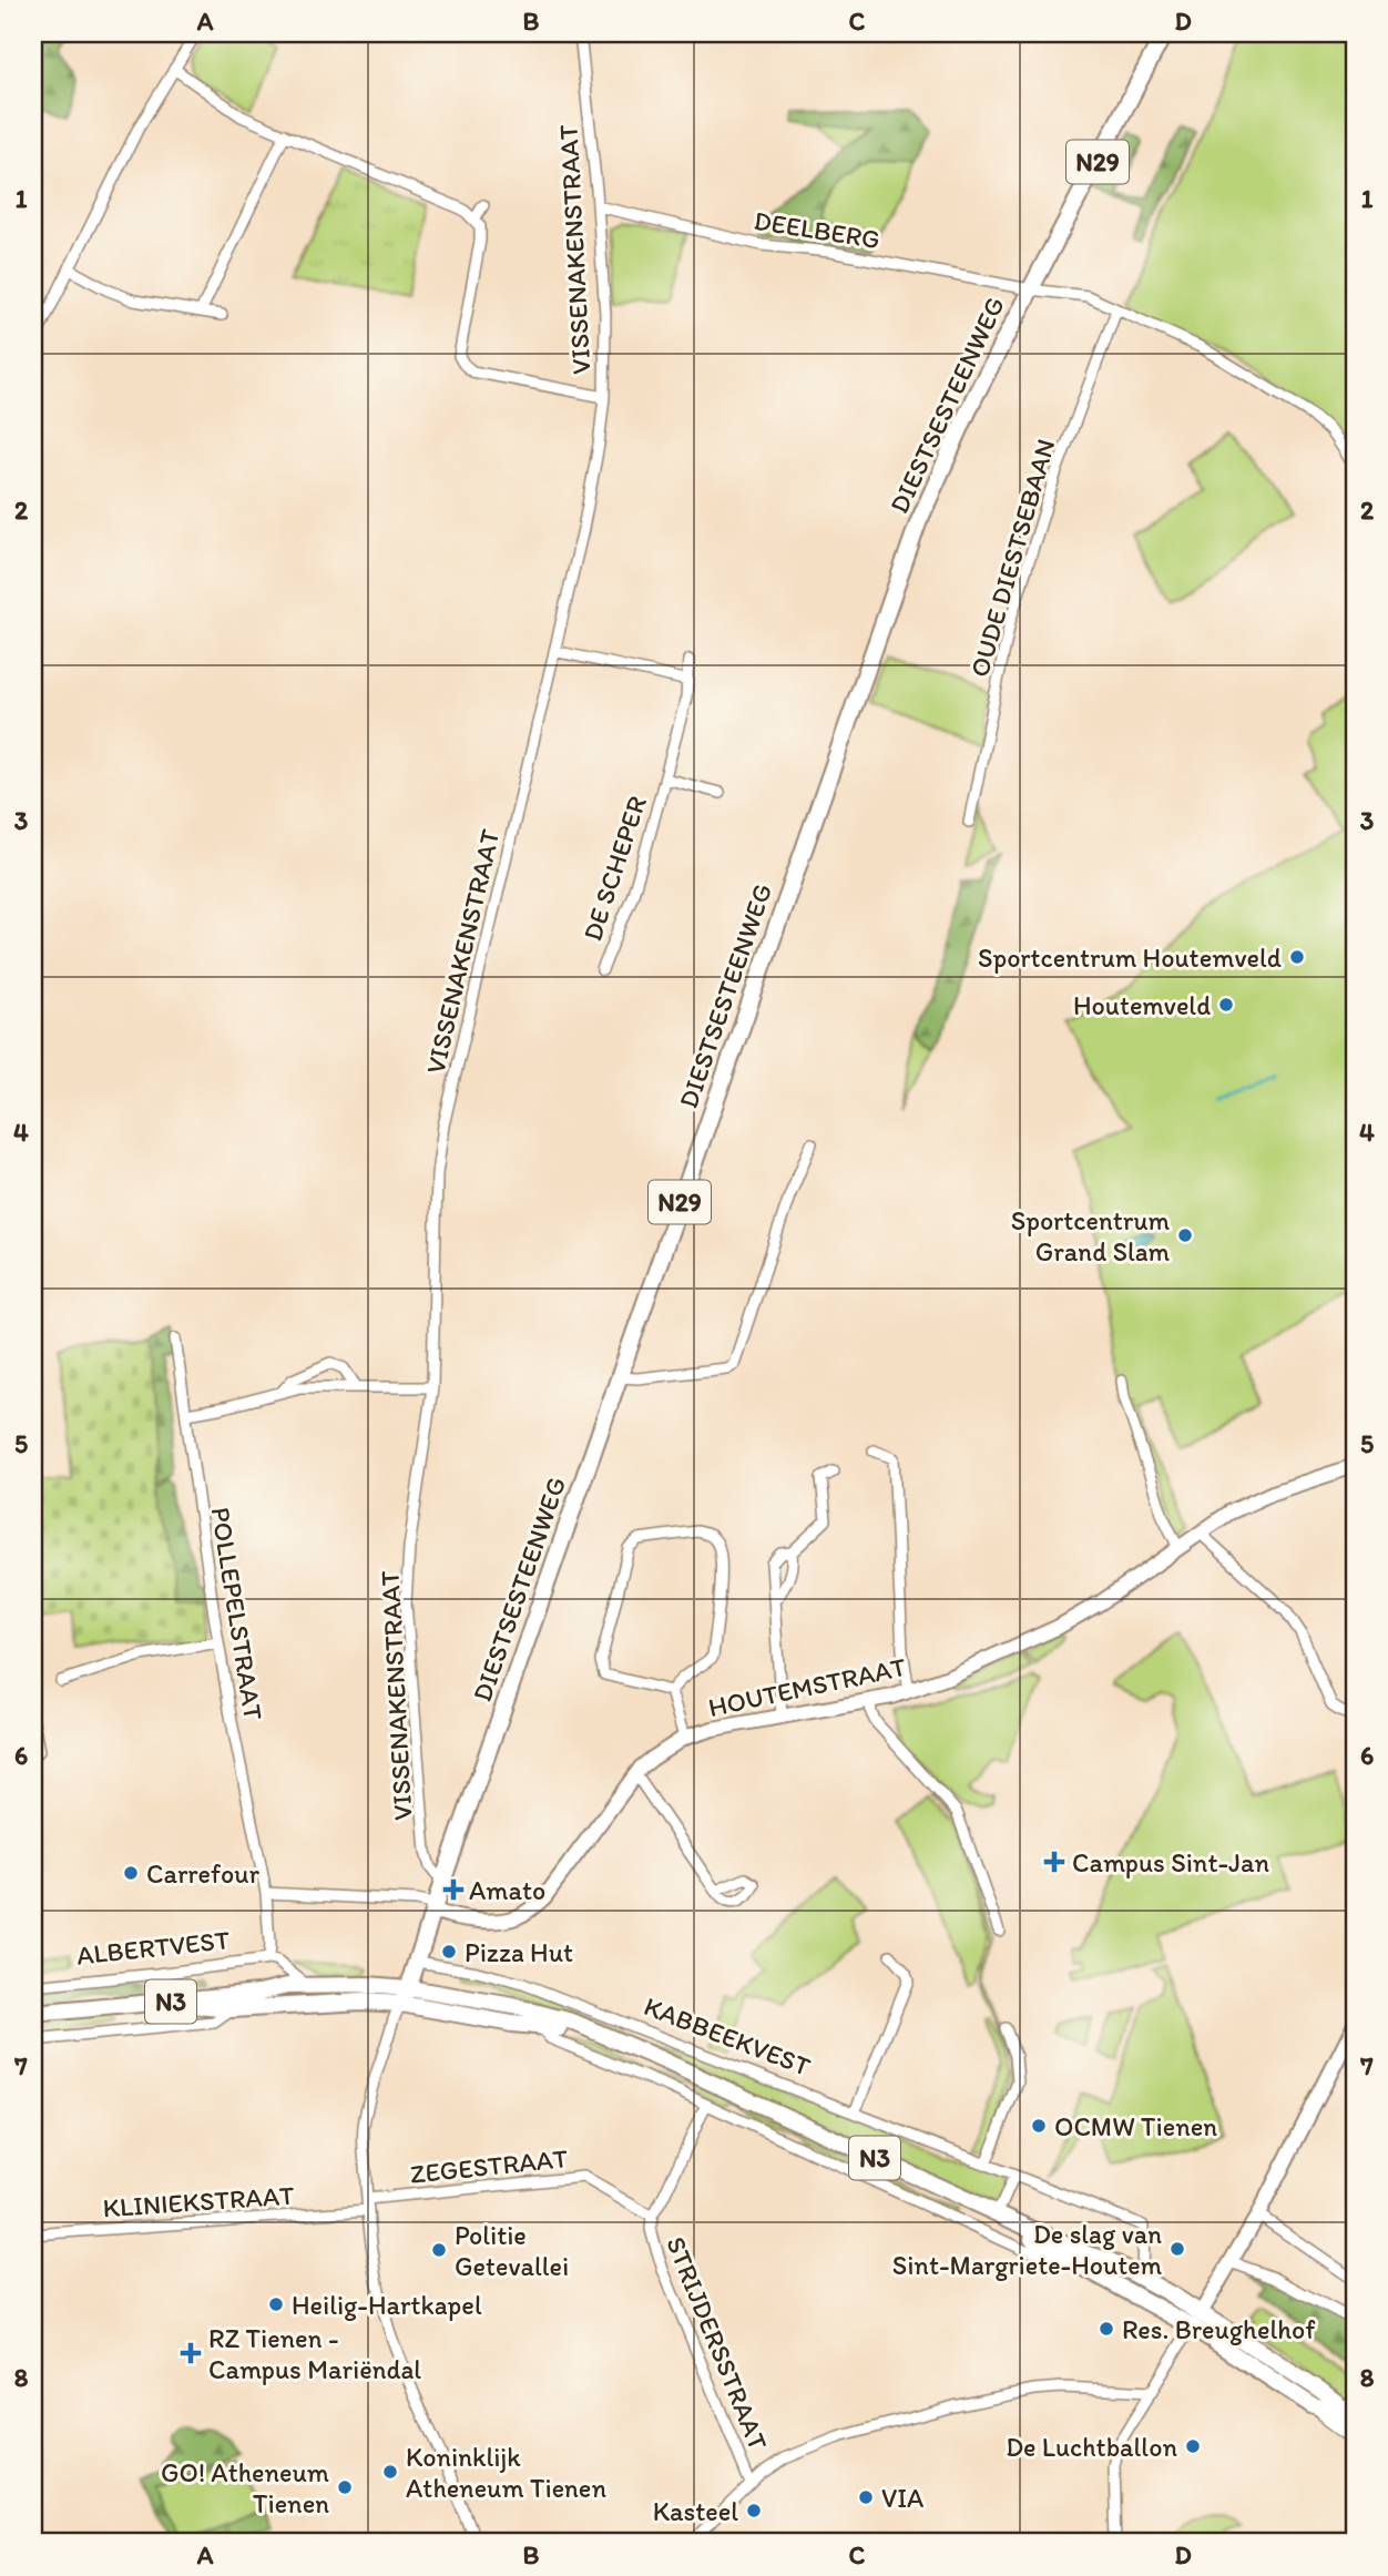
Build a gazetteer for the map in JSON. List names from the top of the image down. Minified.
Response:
{"streets":{"main road":["N29","DIESTSESTEENWEG","ALBERTVEST","N3","KABBEEKVEST"],"street":["DEELBERG","VISSENAKENSTRAAT","OUDE DIESTSEBAAN","DE SCHEPER","POLLEPELSTRAAT","HOUTEMSTRAAT","ZEGESTRAAT","KLINIEKSTRAAT","STRIJDERSSTRAAT"]},"crossings":[["DEELBERG","VISSENAKENSTRAAT"],["DEELBERG","DIESTSESTEENWEG"],["DEELBERG","OUDE DIESTSEBAAN"],["VISSENAKENSTRAAT","DIESTSESTEENWEG"],["DIESTSESTEENWEG","HOUTEMSTRAAT"],["DIESTSESTEENWEG","ALBERTVEST"],["DIESTSESTEENWEG","N3"],["DIESTSESTEENWEG","KABBEEKVEST"],["POLLEPELSTRAAT","ALBERTVEST"],["ALBERTVEST","N3"],["ALBERTVEST","KABBEEKVEST"],["N3","KABBEEKVEST"],["ZEGESTRAAT","KLINIEKSTRAAT"],["ZEGESTRAAT","STRIJDERSSTRAAT"]],"places":{"other":["Sportcentrum Houtemveld","Houtemveld","Sportcentrum Grand Slam","Carrefour","Pizza Hut","OCMW Tienen","De slag van Sint-Margriete-Houtem","Politie Getevallei","Heilig-Hartkapel","Res. Breughelhof","De Luchtballon","Koninklijk Atheneum Tienen","GO! Atheneum Tienen","VIA","Kasteel"],"health":["Campus Sint-Jan","Amato","RZ Tienen - Campus Mariëndal"]},"grid":{"columns":["A","B","C","D"],"rows":["1","2","3","4","5","6","7","8"]}}
